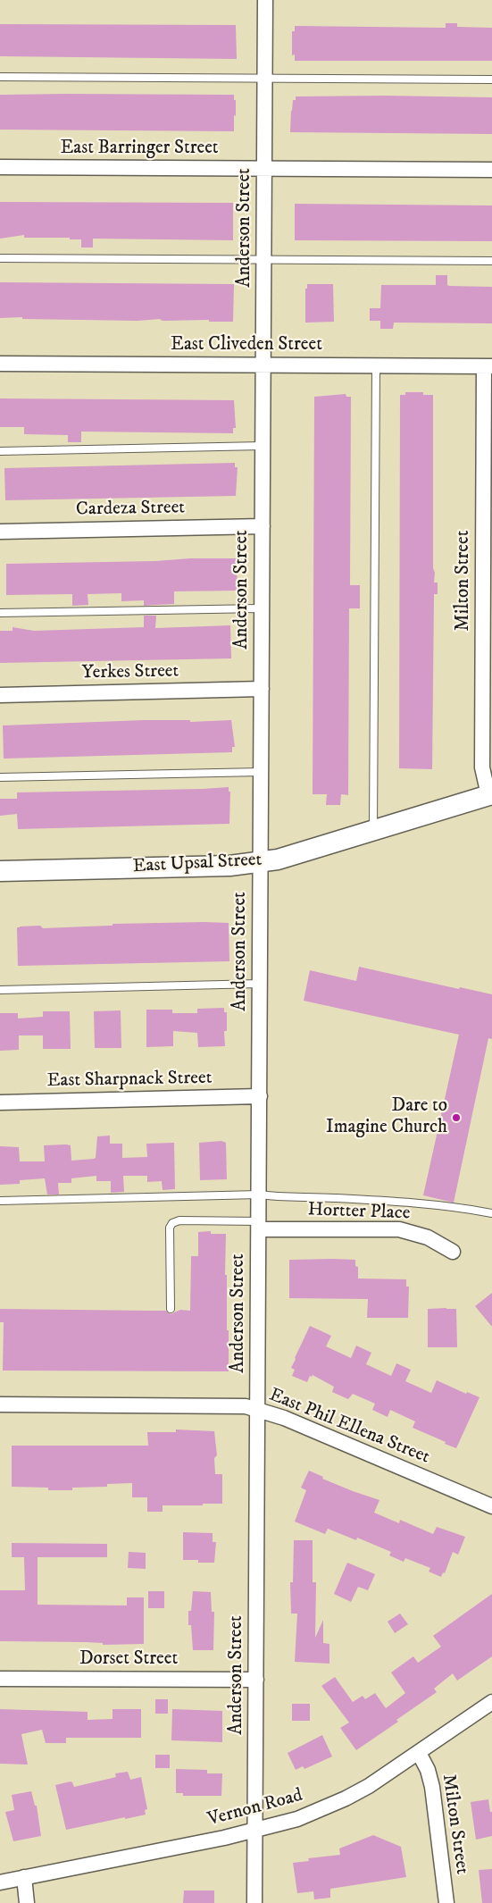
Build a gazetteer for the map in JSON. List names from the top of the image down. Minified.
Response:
{"streets":{"street":["East Barringer Street","Anderson Street","East Cliveden Street","Cardeza Street","Milton Street","Yerkes Street","East Upsal Street","East Sharpnack Street","Hortter Place","East Phil Ellena Street","Dorset Street","Vernon Road"]},"crossings":[["East Barringer Street","Anderson Street"],["Anderson Street","East Cliveden Street"],["Anderson Street","Cardeza Street"],["Anderson Street","Yerkes Street"],["Anderson Street","East Upsal Street"],["Anderson Street","East Sharpnack Street"],["Anderson Street","Hortter Place"],["Anderson Street","East Phil Ellena Street"],["Anderson Street","Dorset Street"],["Anderson Street","Vernon Road"],["East Cliveden Street","Milton Street"],["Milton Street","East Upsal Street"],["Milton Street","Vernon Road"]],"places":["Dare to Imagine Church"]}
